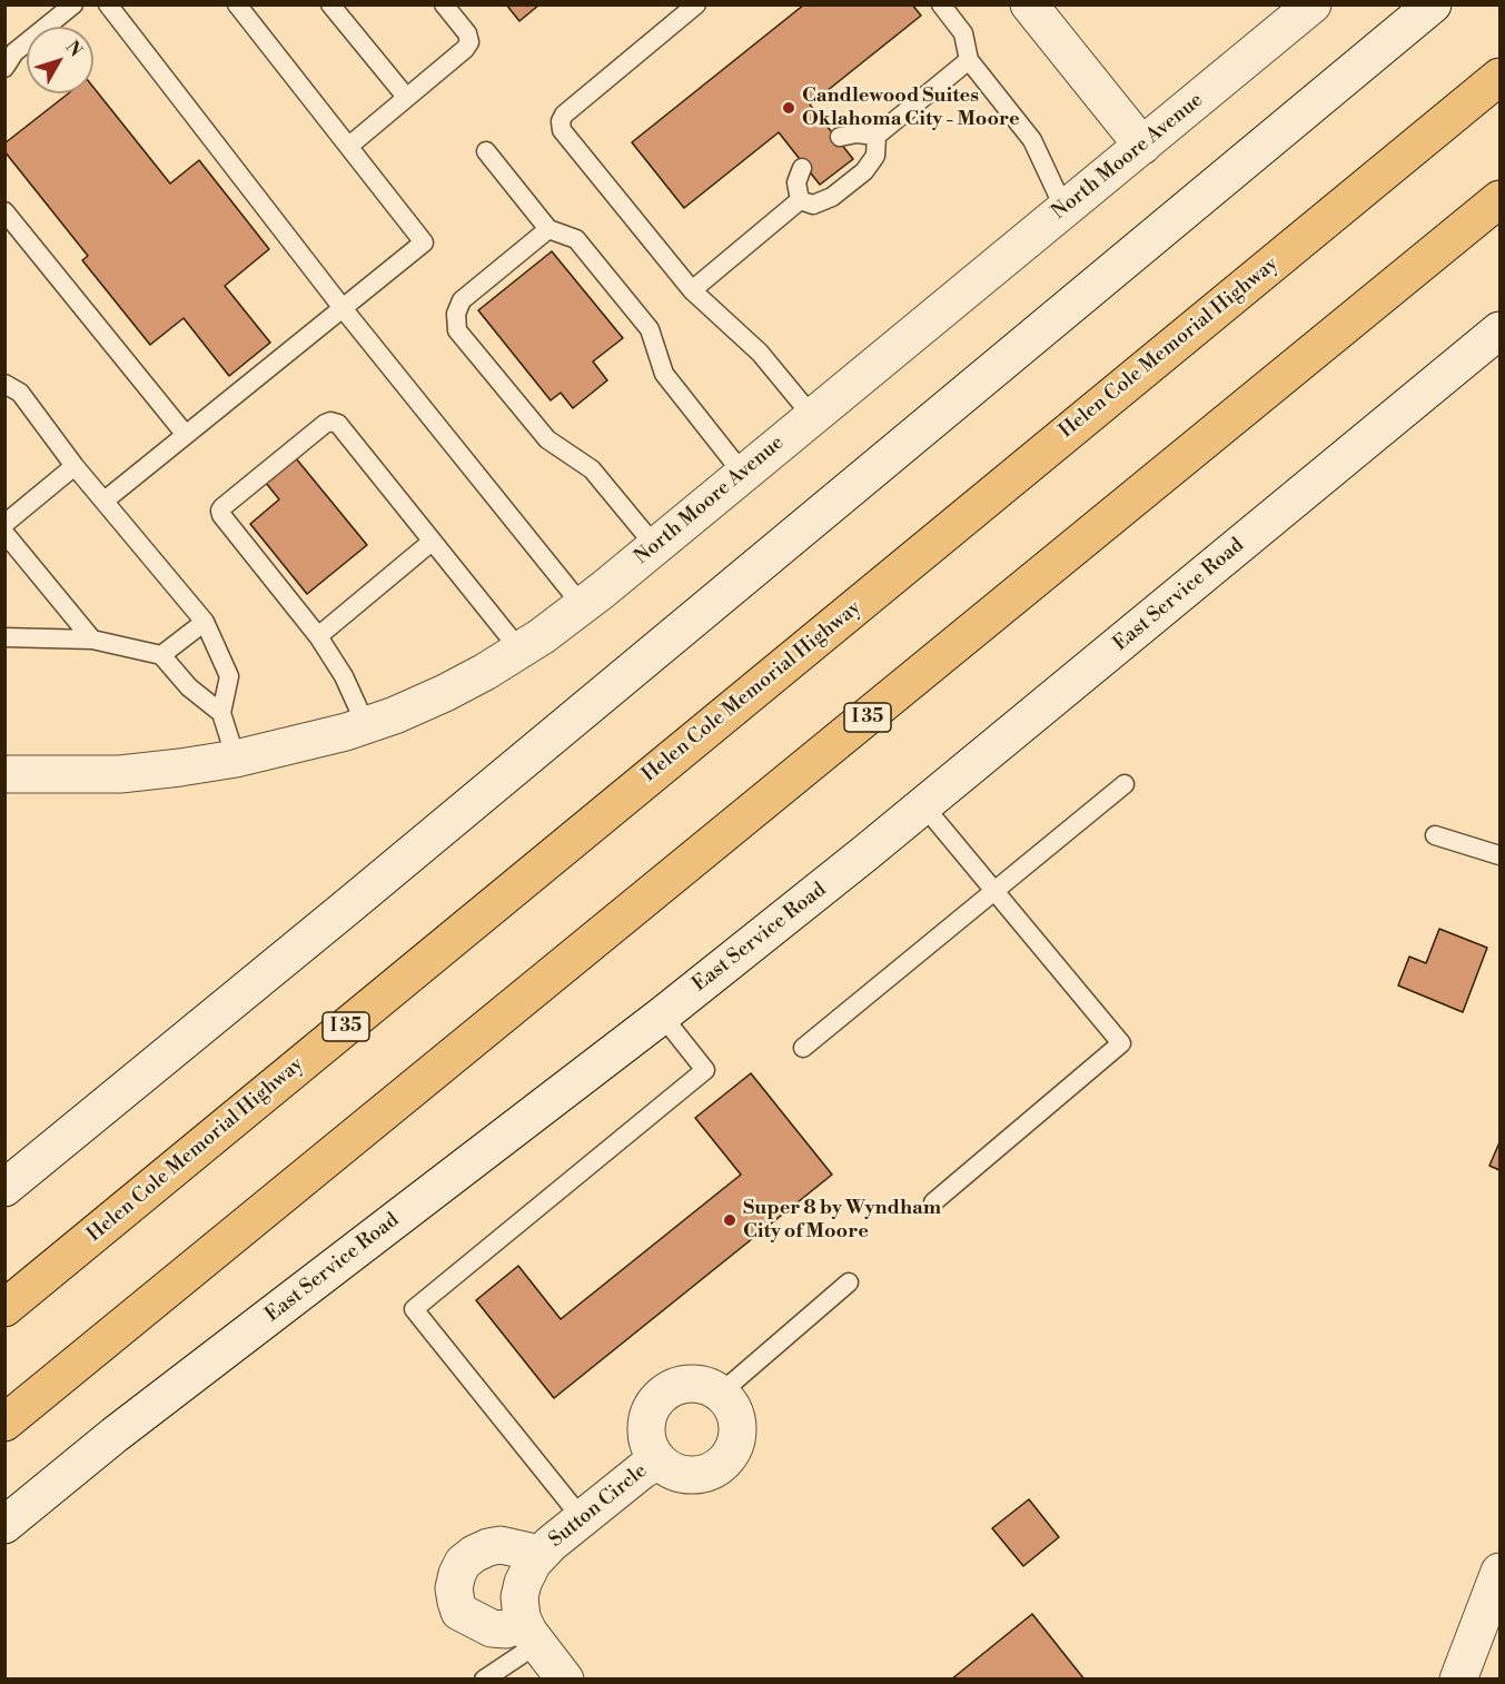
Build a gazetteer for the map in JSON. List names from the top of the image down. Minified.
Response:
{"streets":{"highway":["Helen Cole Memorial Highway","I 35"],"main road":["North Moore Avenue","East Service Road","Sutton Circle"]},"places":["Candlewood Suites Oklahoma City - Moore","Super 8 by Wyndham City of Moore"],"north":"top right"}
